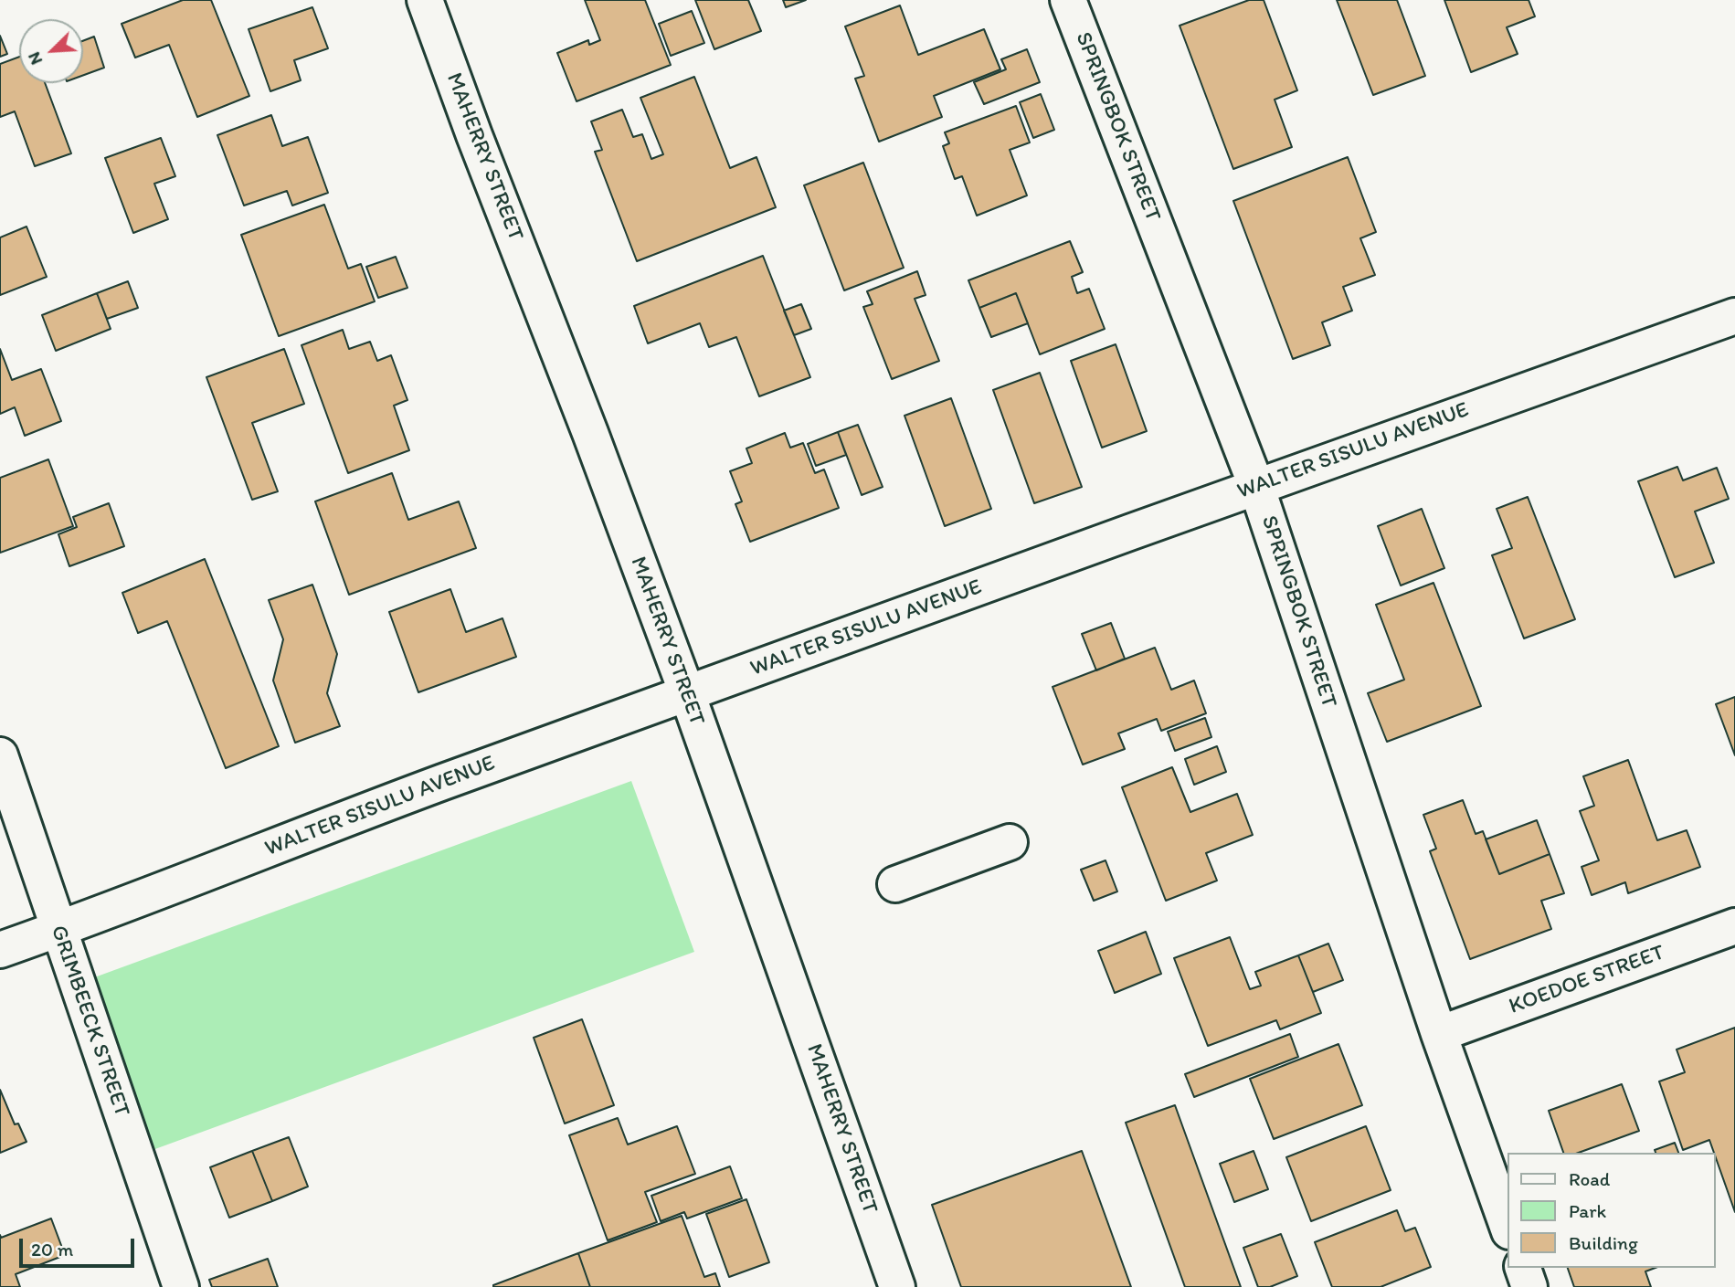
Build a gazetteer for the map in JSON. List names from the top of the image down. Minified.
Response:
{"streets":{"street":["SPRINGBOK STREET","MAHERRY STREET","WALTER SISULU AVENUE","KOEDOE STREET","GRIMBEECK STREET"]},"crossings":[["SPRINGBOK STREET","WALTER SISULU AVENUE"],["SPRINGBOK STREET","KOEDOE STREET"],["MAHERRY STREET","WALTER SISULU AVENUE"],["WALTER SISULU AVENUE","GRIMBEECK STREET"]],"legend":["Road","Park","Building"],"scale_bar":"20 m","north":"bottom left"}
